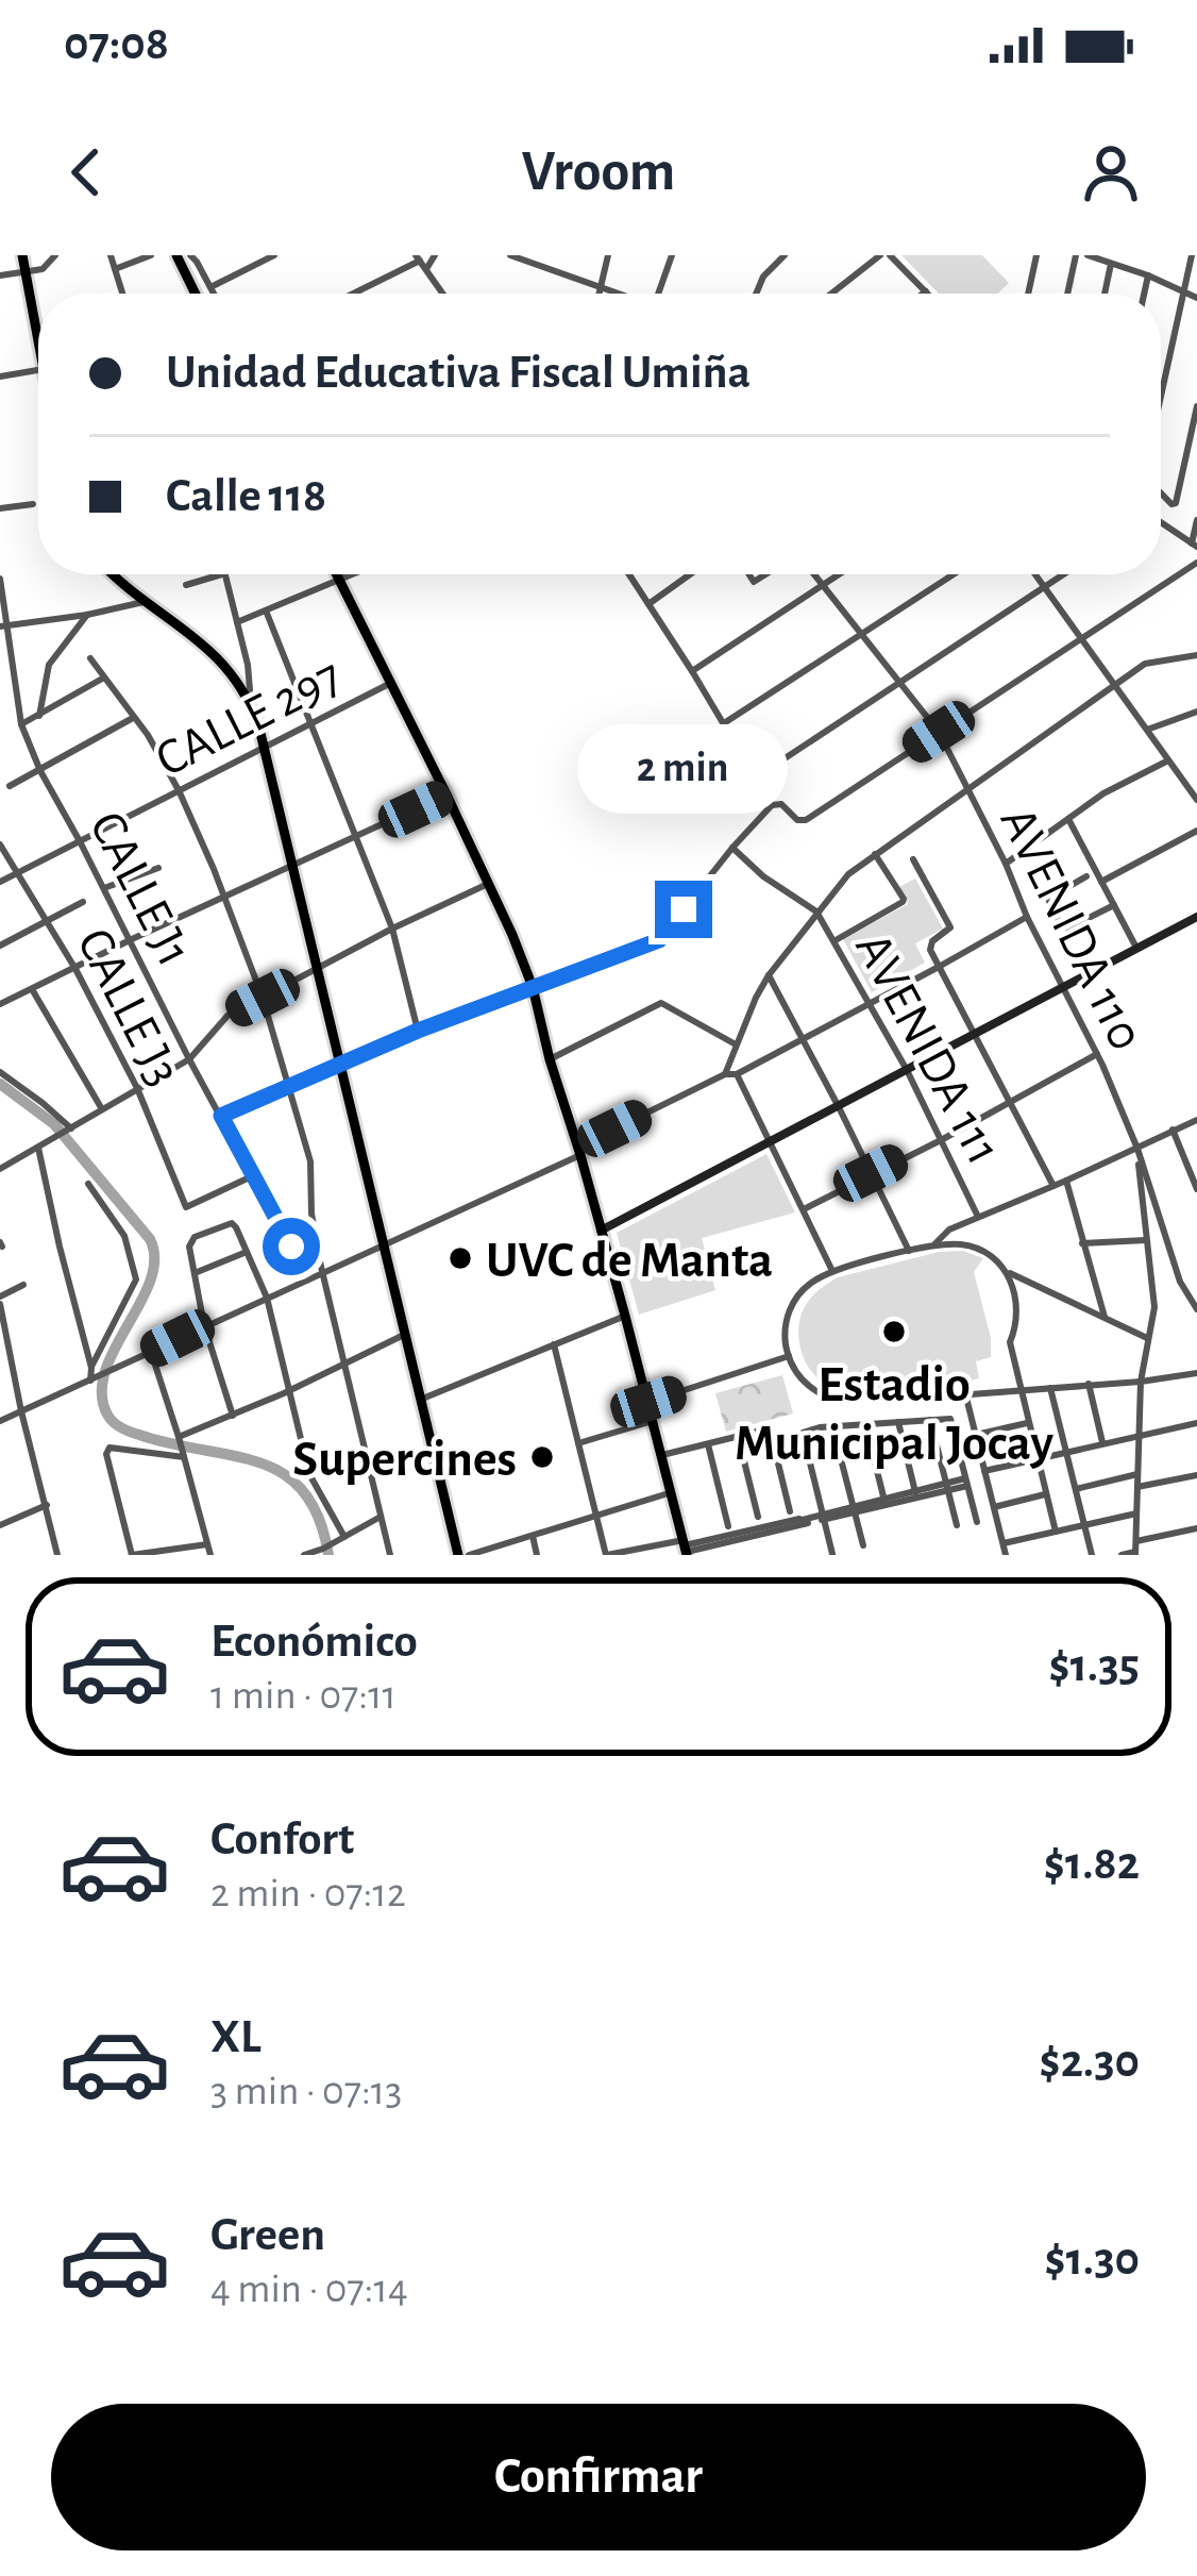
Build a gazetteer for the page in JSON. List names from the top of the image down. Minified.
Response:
{"streets":{"street":["CALLE 297","CALLE J1","AVENIDA 110","CALLE J3","AVENIDA 111"]},"crossings":[["CALLE 297","CALLE J1"],["CALLE 297","CALLE J3"],["CALLE J1","CALLE J3"]],"places":["UVC de Manta","Estadio Municipal Jocay","Supercines"],"page":{"status":"07:08","header":"Vroom","banner":["Unidad Educativa Fiscal Umiña","Calle 118"],"bubble":"2 min","list":[{"name":"Económico","note":"1 min · 07:11","value":"$1.35"},{"name":"Confort","note":"2 min · 07:12","value":"$1.82"},{"name":"XL","note":"3 min · 07:13","value":"$2.30"},{"name":"Green","note":"4 min · 07:14","value":"$1.30"}],"buttons":"Confirmar"}}
